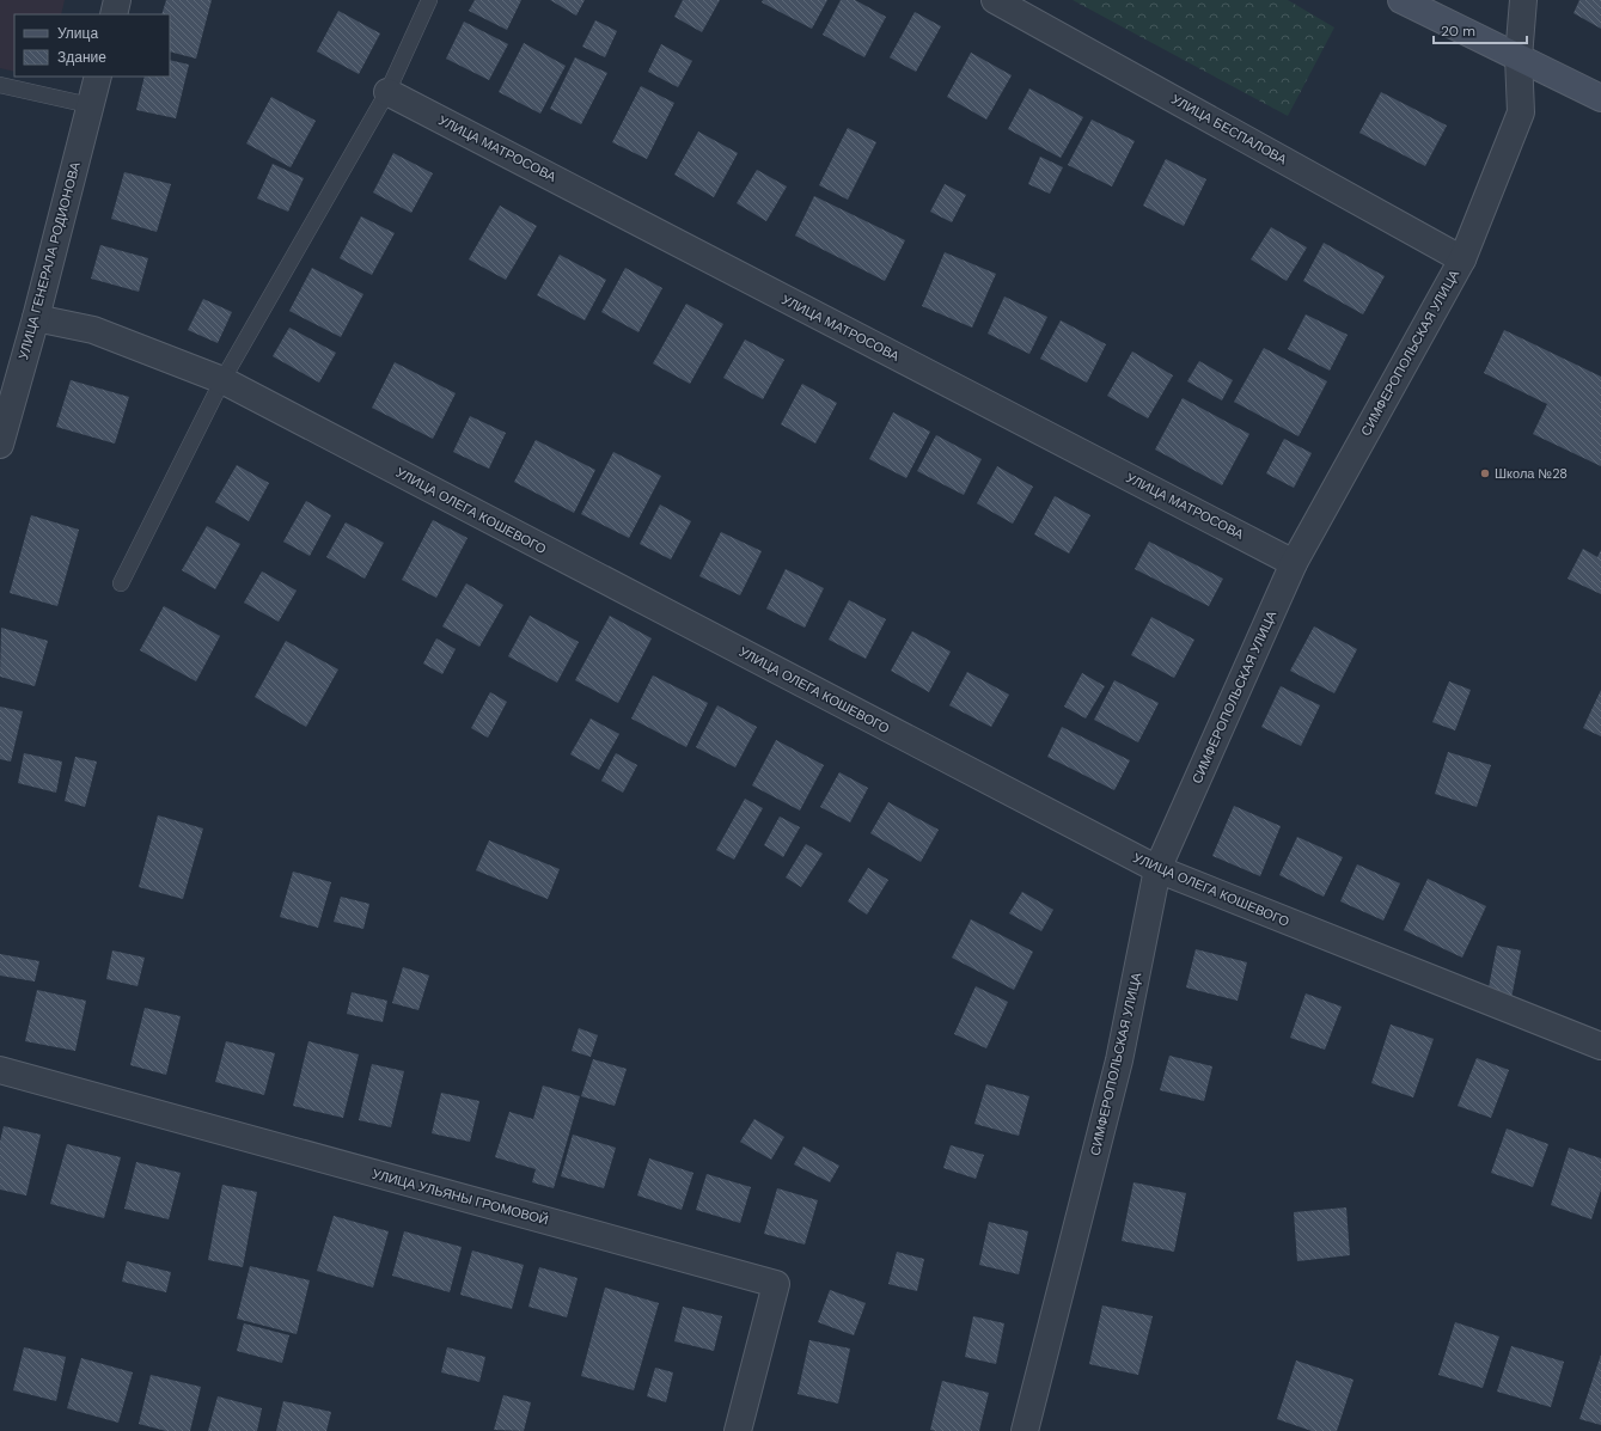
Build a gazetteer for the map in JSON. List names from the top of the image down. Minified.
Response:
{"streets":{"street":["УЛИЦА БЕСПАЛОВА","УЛИЦА МАТРОСОВА","УЛИЦА ГЕНЕРАЛА РОДИОНОВА","СИМФЕРОПОЛЬСКАЯ УЛИЦА","УЛИЦА ОЛЕГА КОШЕВОГО","УЛИЦА УЛЬЯНЫ ГРОМОВОЙ"]},"crossings":[["УЛИЦА БЕСПАЛОВА","СИМФЕРОПОЛЬСКАЯ УЛИЦА"],["УЛИЦА МАТРОСОВА","СИМФЕРОПОЛЬСКАЯ УЛИЦА"],["УЛИЦА ГЕНЕРАЛА РОДИОНОВА","УЛИЦА ОЛЕГА КОШЕВОГО"],["СИМФЕРОПОЛЬСКАЯ УЛИЦА","УЛИЦА ОЛЕГА КОШЕВОГО"]],"places":["Школа №28"],"legend":["Улица","Здание"],"scale_bar":"20 m"}
